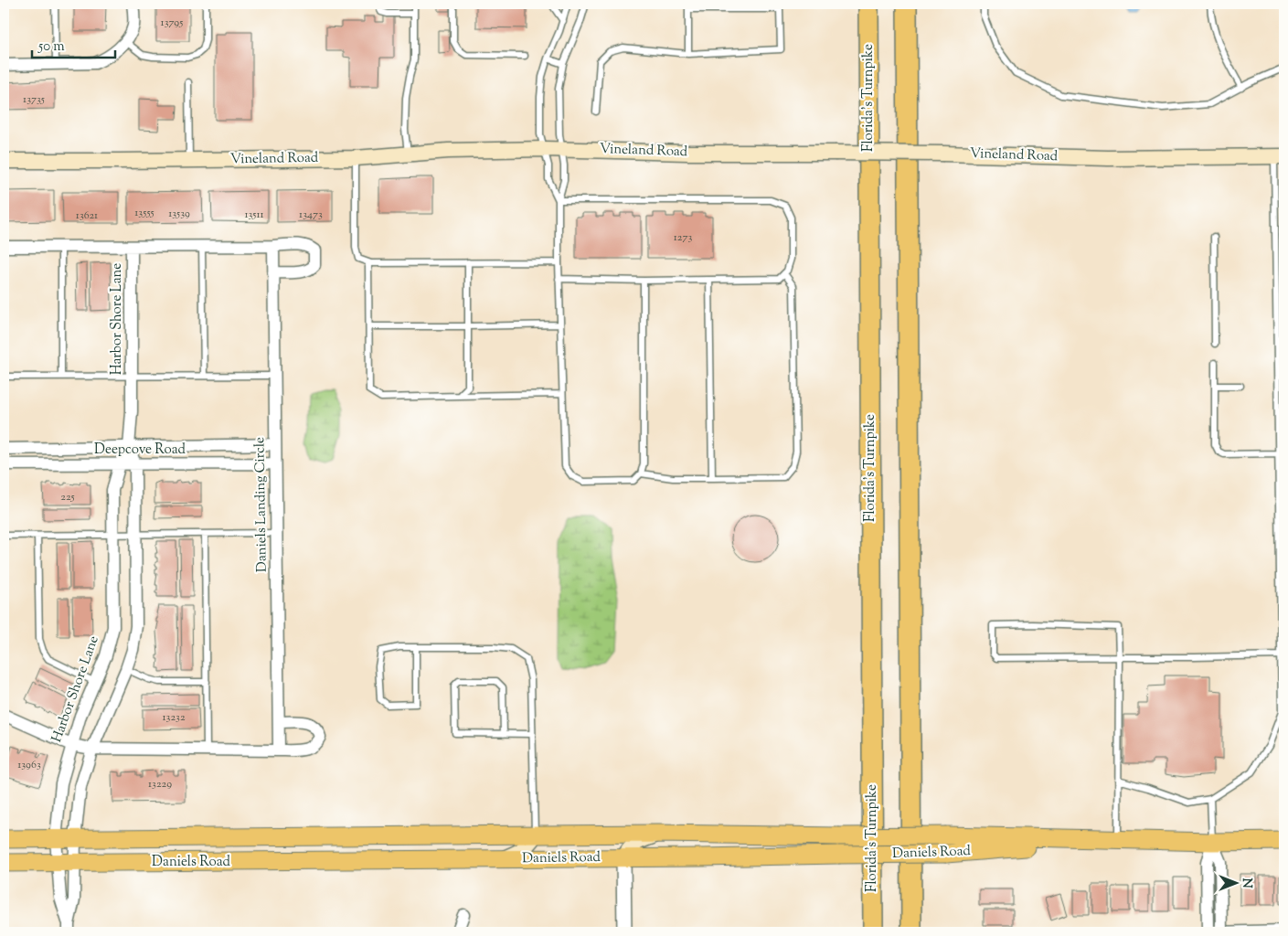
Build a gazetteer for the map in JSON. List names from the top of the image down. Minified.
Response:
{"streets":{"highway":["Florida's Turnpike"],"main road":["Vineland Road","Daniels Road"],"street":["Harbor Shore Lane","Deepcove Road","Daniels Landing Circle"]},"crossings":[["Harbor Shore Lane","Deepcove Road"],["Harbor Shore Lane","Daniels Road"],["Deepcove Road","Daniels Landing Circle"]],"house_numbers":["13795","13735","13555","13539","13511","13473","13621","1273","225","13232","13963","13229"],"scale_bar":"50 m","north":"right"}
